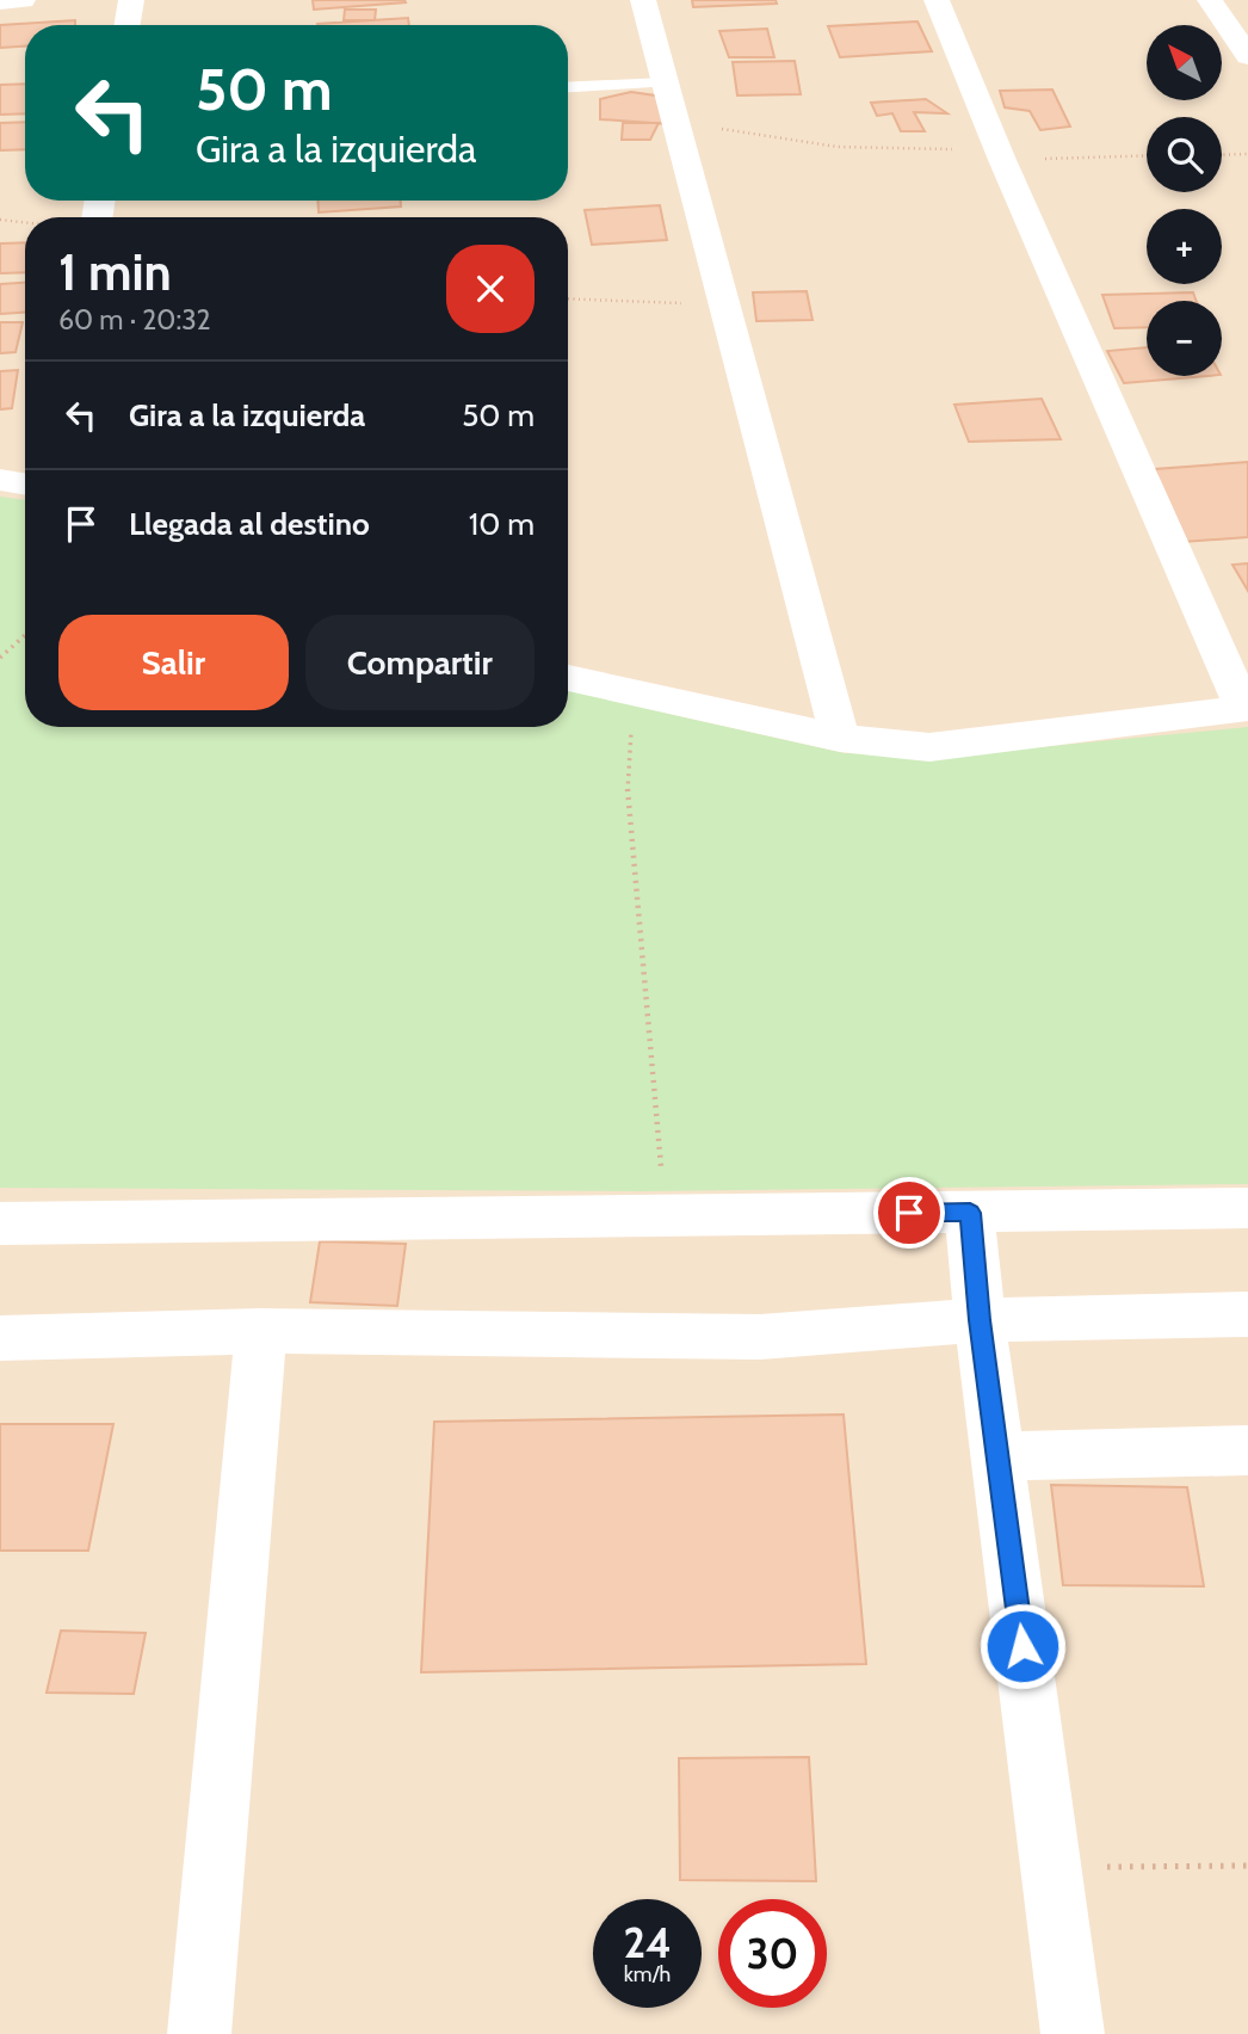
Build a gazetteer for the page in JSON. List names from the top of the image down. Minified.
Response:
{"north":"top left","page":{"map_buttons":["+","−"],"turn":["50 m","Gira a la izquierda"],"heading":["1 min","60 m · 20:32"],"list":[{"name":"Gira a la izquierda","value":"50 m"},{"name":"Llegada al destino","value":"10 m"}],"buttons":["Salir","Compartir"],"speed":"24 km/h","limit":"30"}}
